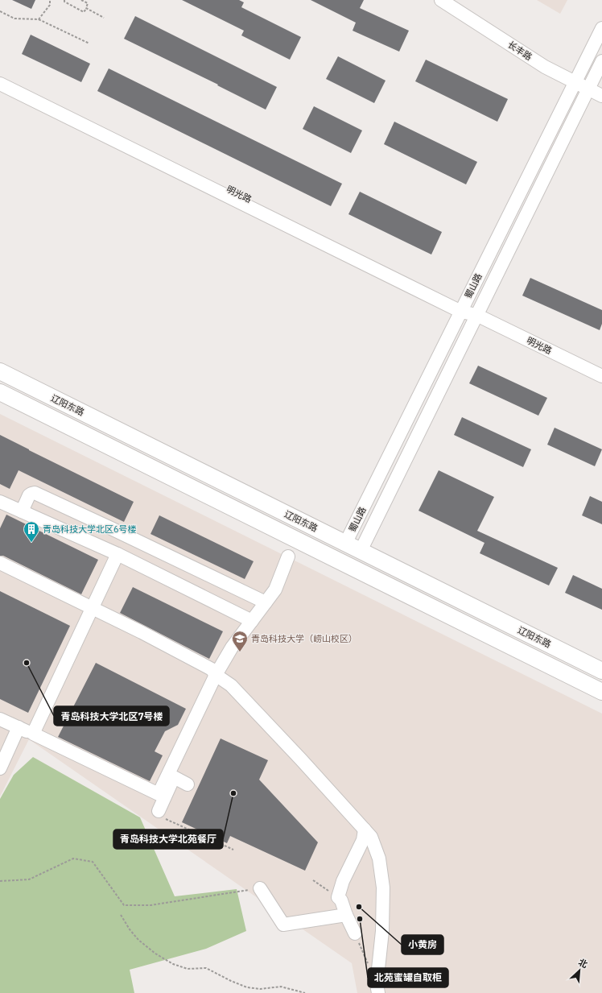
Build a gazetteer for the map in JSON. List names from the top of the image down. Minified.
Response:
{"streets":{"main road":["辽阳东路"],"street":["长丰路","明光路","蜀山路"]},"crossings":[["长丰路","蜀山路"],["明光路","蜀山路"],["蜀山路","辽阳东路"]],"places":{"building":["青岛科技大学北区6号楼"],"school or university":["青岛科技大学（崂山校区）"],"other":["青岛科技大学北区7号楼","青岛科技大学北苑餐厅","小黄房","北苑蜜罐自取柜"]},"north":"top right"}
